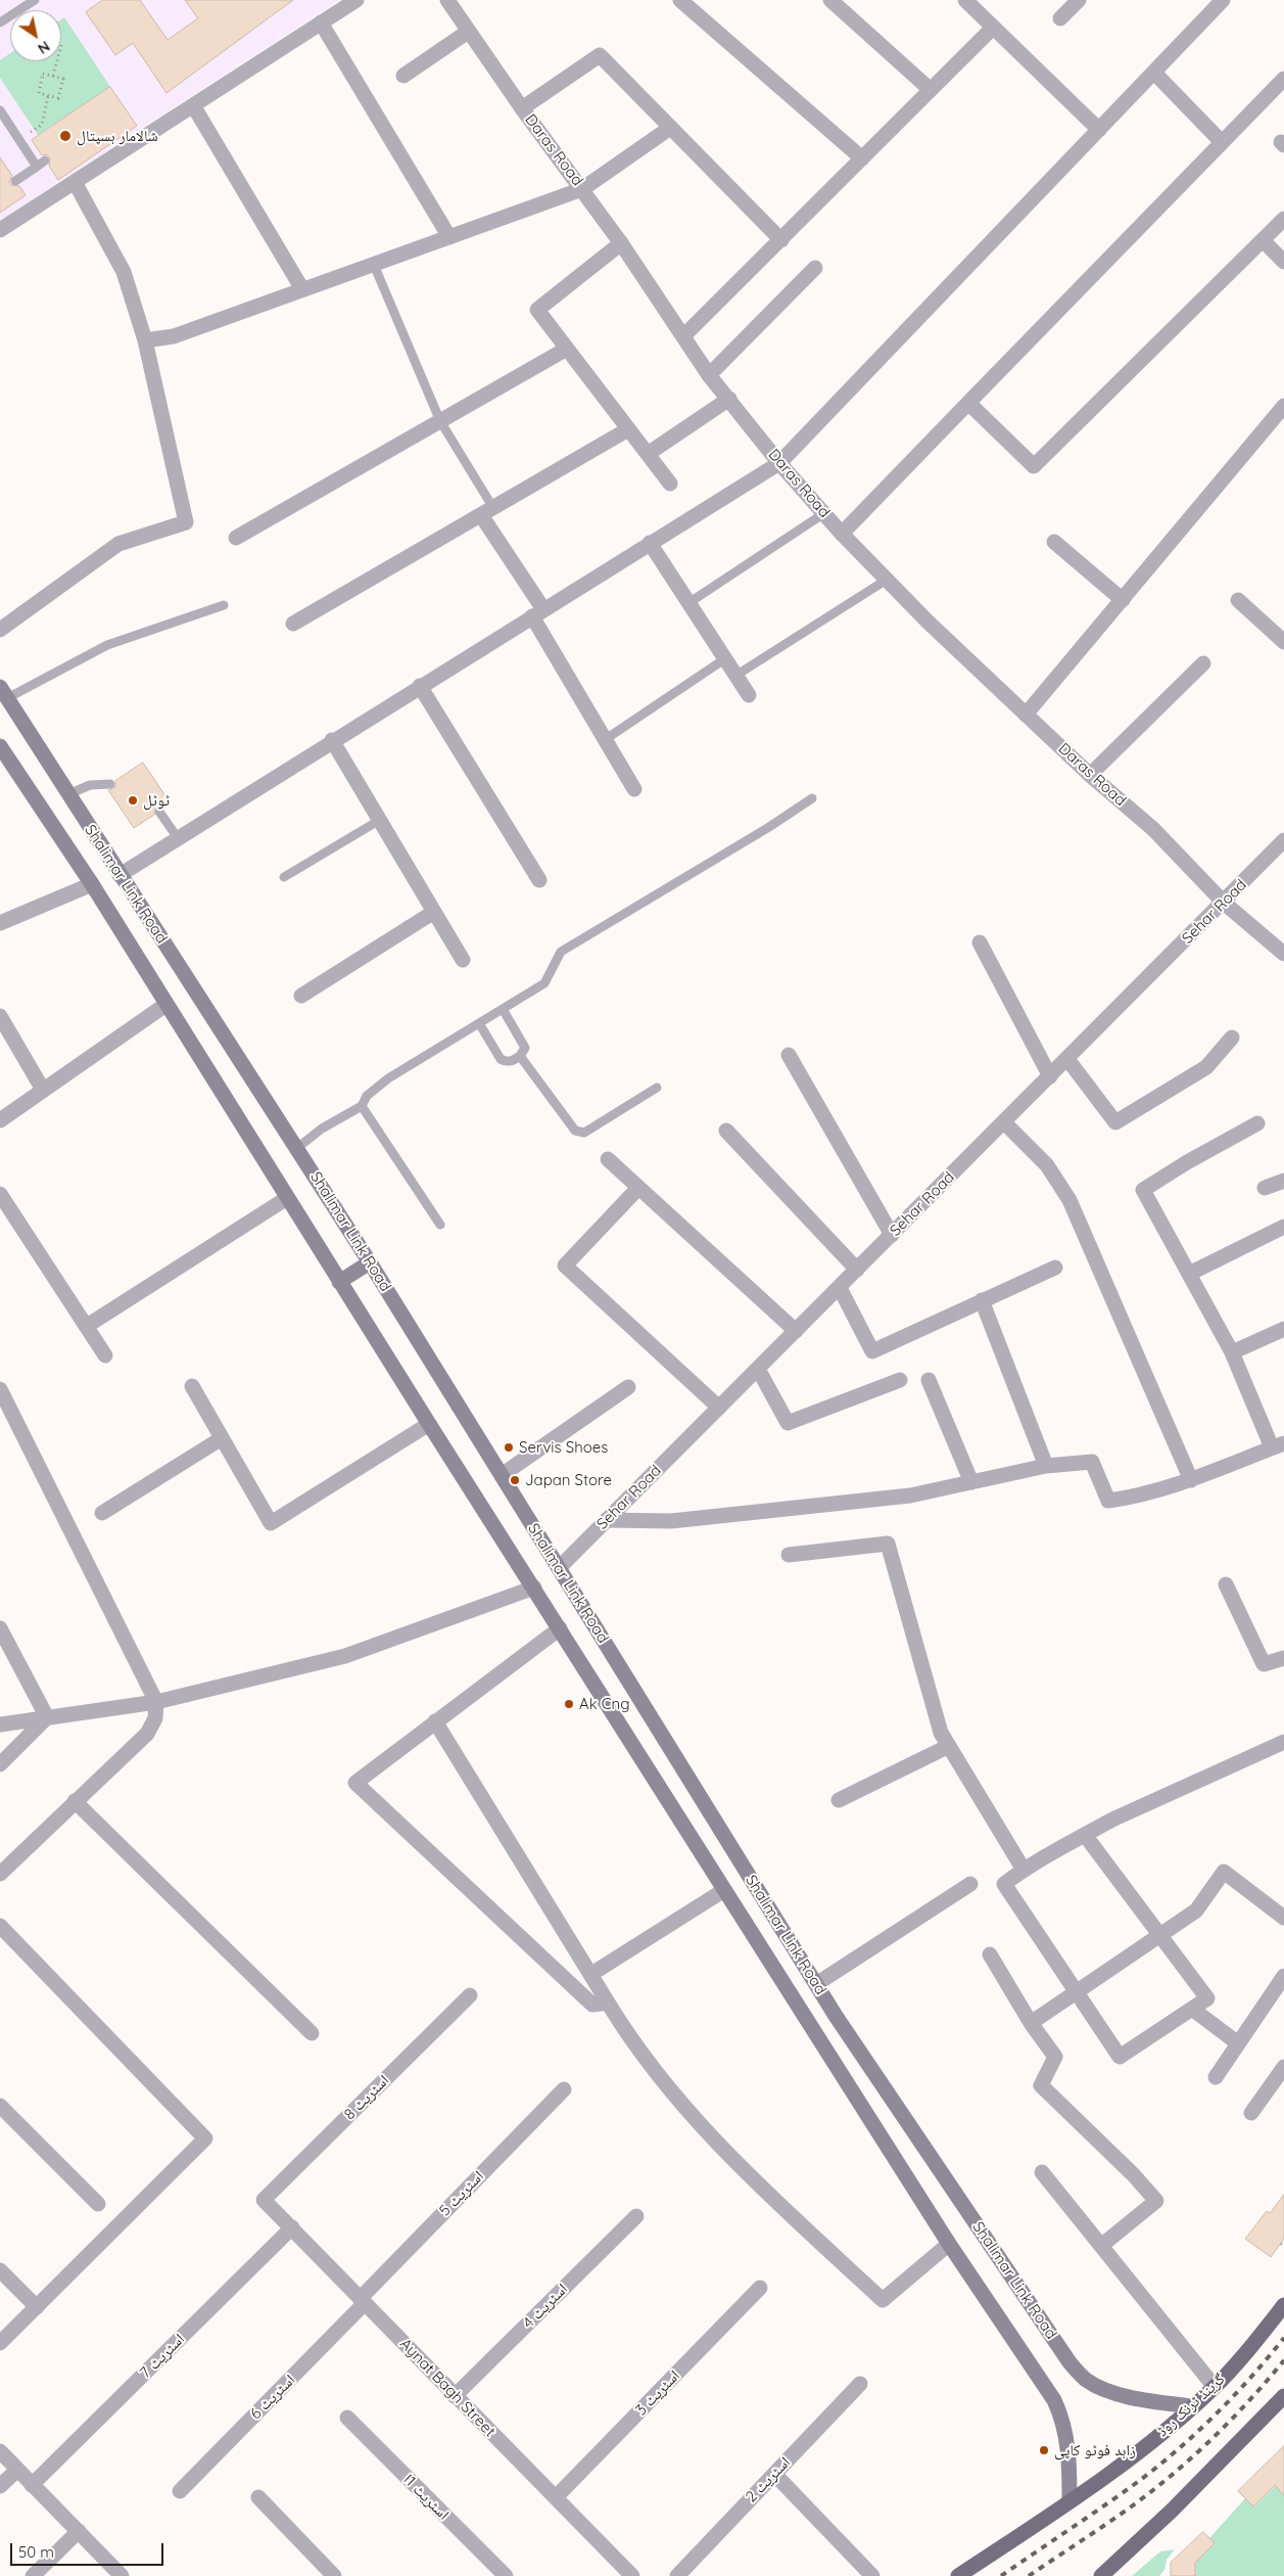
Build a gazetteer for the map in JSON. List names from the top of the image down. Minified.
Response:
{"streets":{"main road":["Shalimar Link Road","گرینڈ ٹرنک روڈ"],"street":["Daras Road","Sehar Road","اسٹریٹ 8","اسٹریٹ 5","اسٹریٹ 4","اسٹریٹ 7","Aynat Bagh Street","اسٹریٹ 3","اسٹریٹ 6","اسٹریٹ 2","اسٹریٹ 1ا"]},"crossings":[["Daras Road","Sehar Road"],["Shalimar Link Road","Sehar Road"],["Shalimar Link Road","گرینڈ ٹرنک روڈ"],["اسٹریٹ 8","Aynat Bagh Street"],["اسٹریٹ 5","Aynat Bagh Street"],["اسٹریٹ 5","اسٹریٹ 6"],["اسٹریٹ 4","Aynat Bagh Street"],["اسٹریٹ 7","Aynat Bagh Street"],["Aynat Bagh Street","اسٹریٹ 3"],["Aynat Bagh Street","اسٹریٹ 6"]],"places":["شالامار ہسپتال","ٹوٹل","Servis Shoes","Japan Store","Ak Cng","زاہد فوٹو کاپی"],"scale_bar":"50 m","north":"bottom right"}
